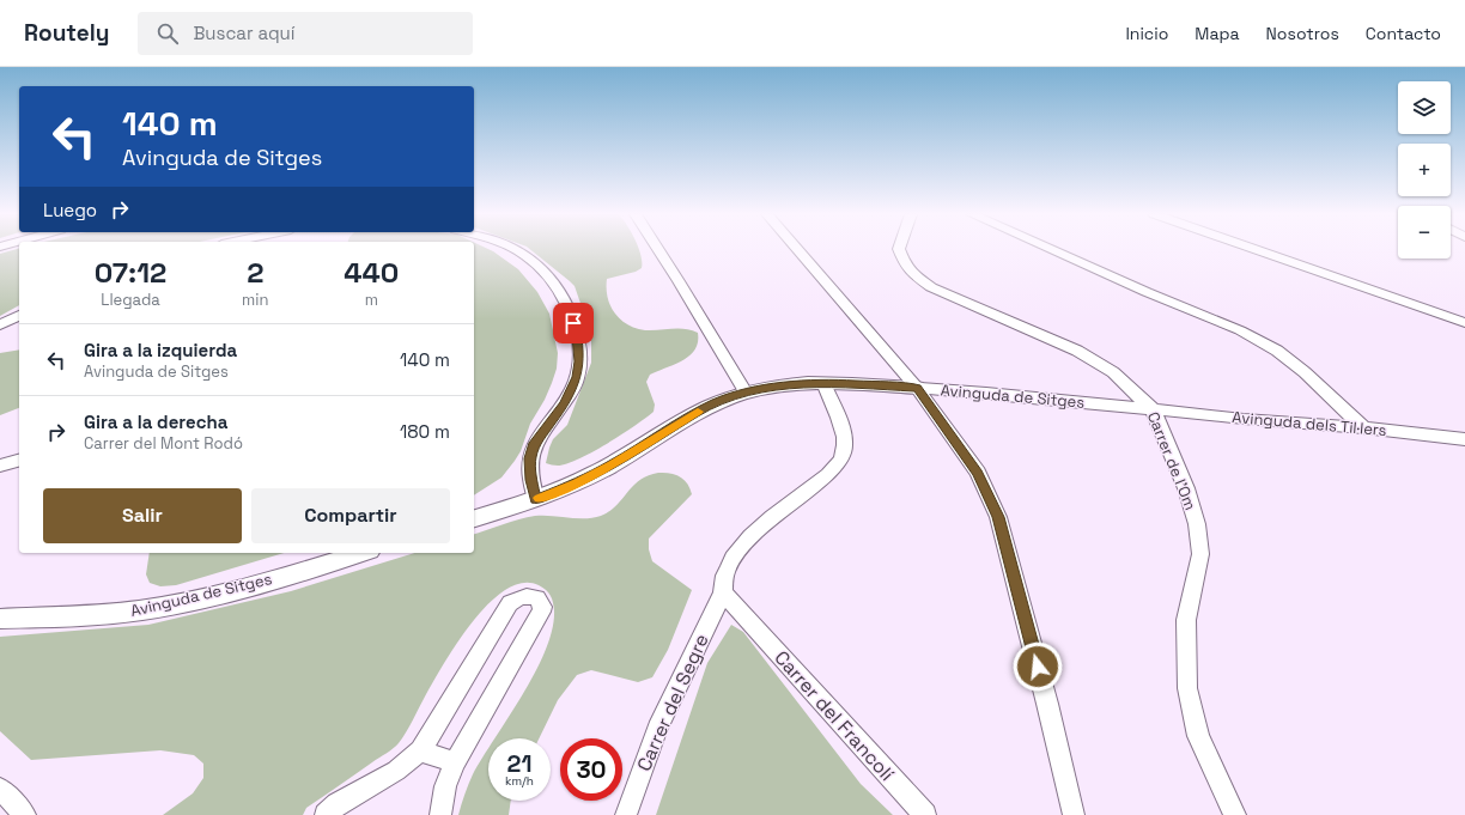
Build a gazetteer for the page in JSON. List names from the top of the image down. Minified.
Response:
{"streets":{"street":["Avinguda de Sitges","Avinguda dels Til·lers","Carrer de l'Om","Carrer del Segre","Carrer del Francolí"]},"crossings":[["Avinguda de Sitges","Avinguda dels Til·lers"],["Avinguda de Sitges","Carrer de l'Om"],["Avinguda de Sitges","Carrer del Segre"],["Avinguda dels Til·lers","Carrer de l'Om"],["Carrer del Segre","Carrer del Francolí"]],"page":{"header":"Routely","search":"Buscar aquí","nav":["Inicio","Mapa","Nosotros","Contacto"],"map_buttons":["+","−"],"turn":["140 m","Avinguda de Sitges"],"then":"Luego","eta":["07:12","Llegada","2","min","440","m"],"list":[{"name":"Gira a la izquierda","note":"Avinguda de Sitges","value":"140 m"},{"name":"Gira a la derecha","note":"Carrer del Mont Rodó","value":"180 m"}],"buttons":["Salir","Compartir"],"speed":"21 km/h","limit":"30"}}
